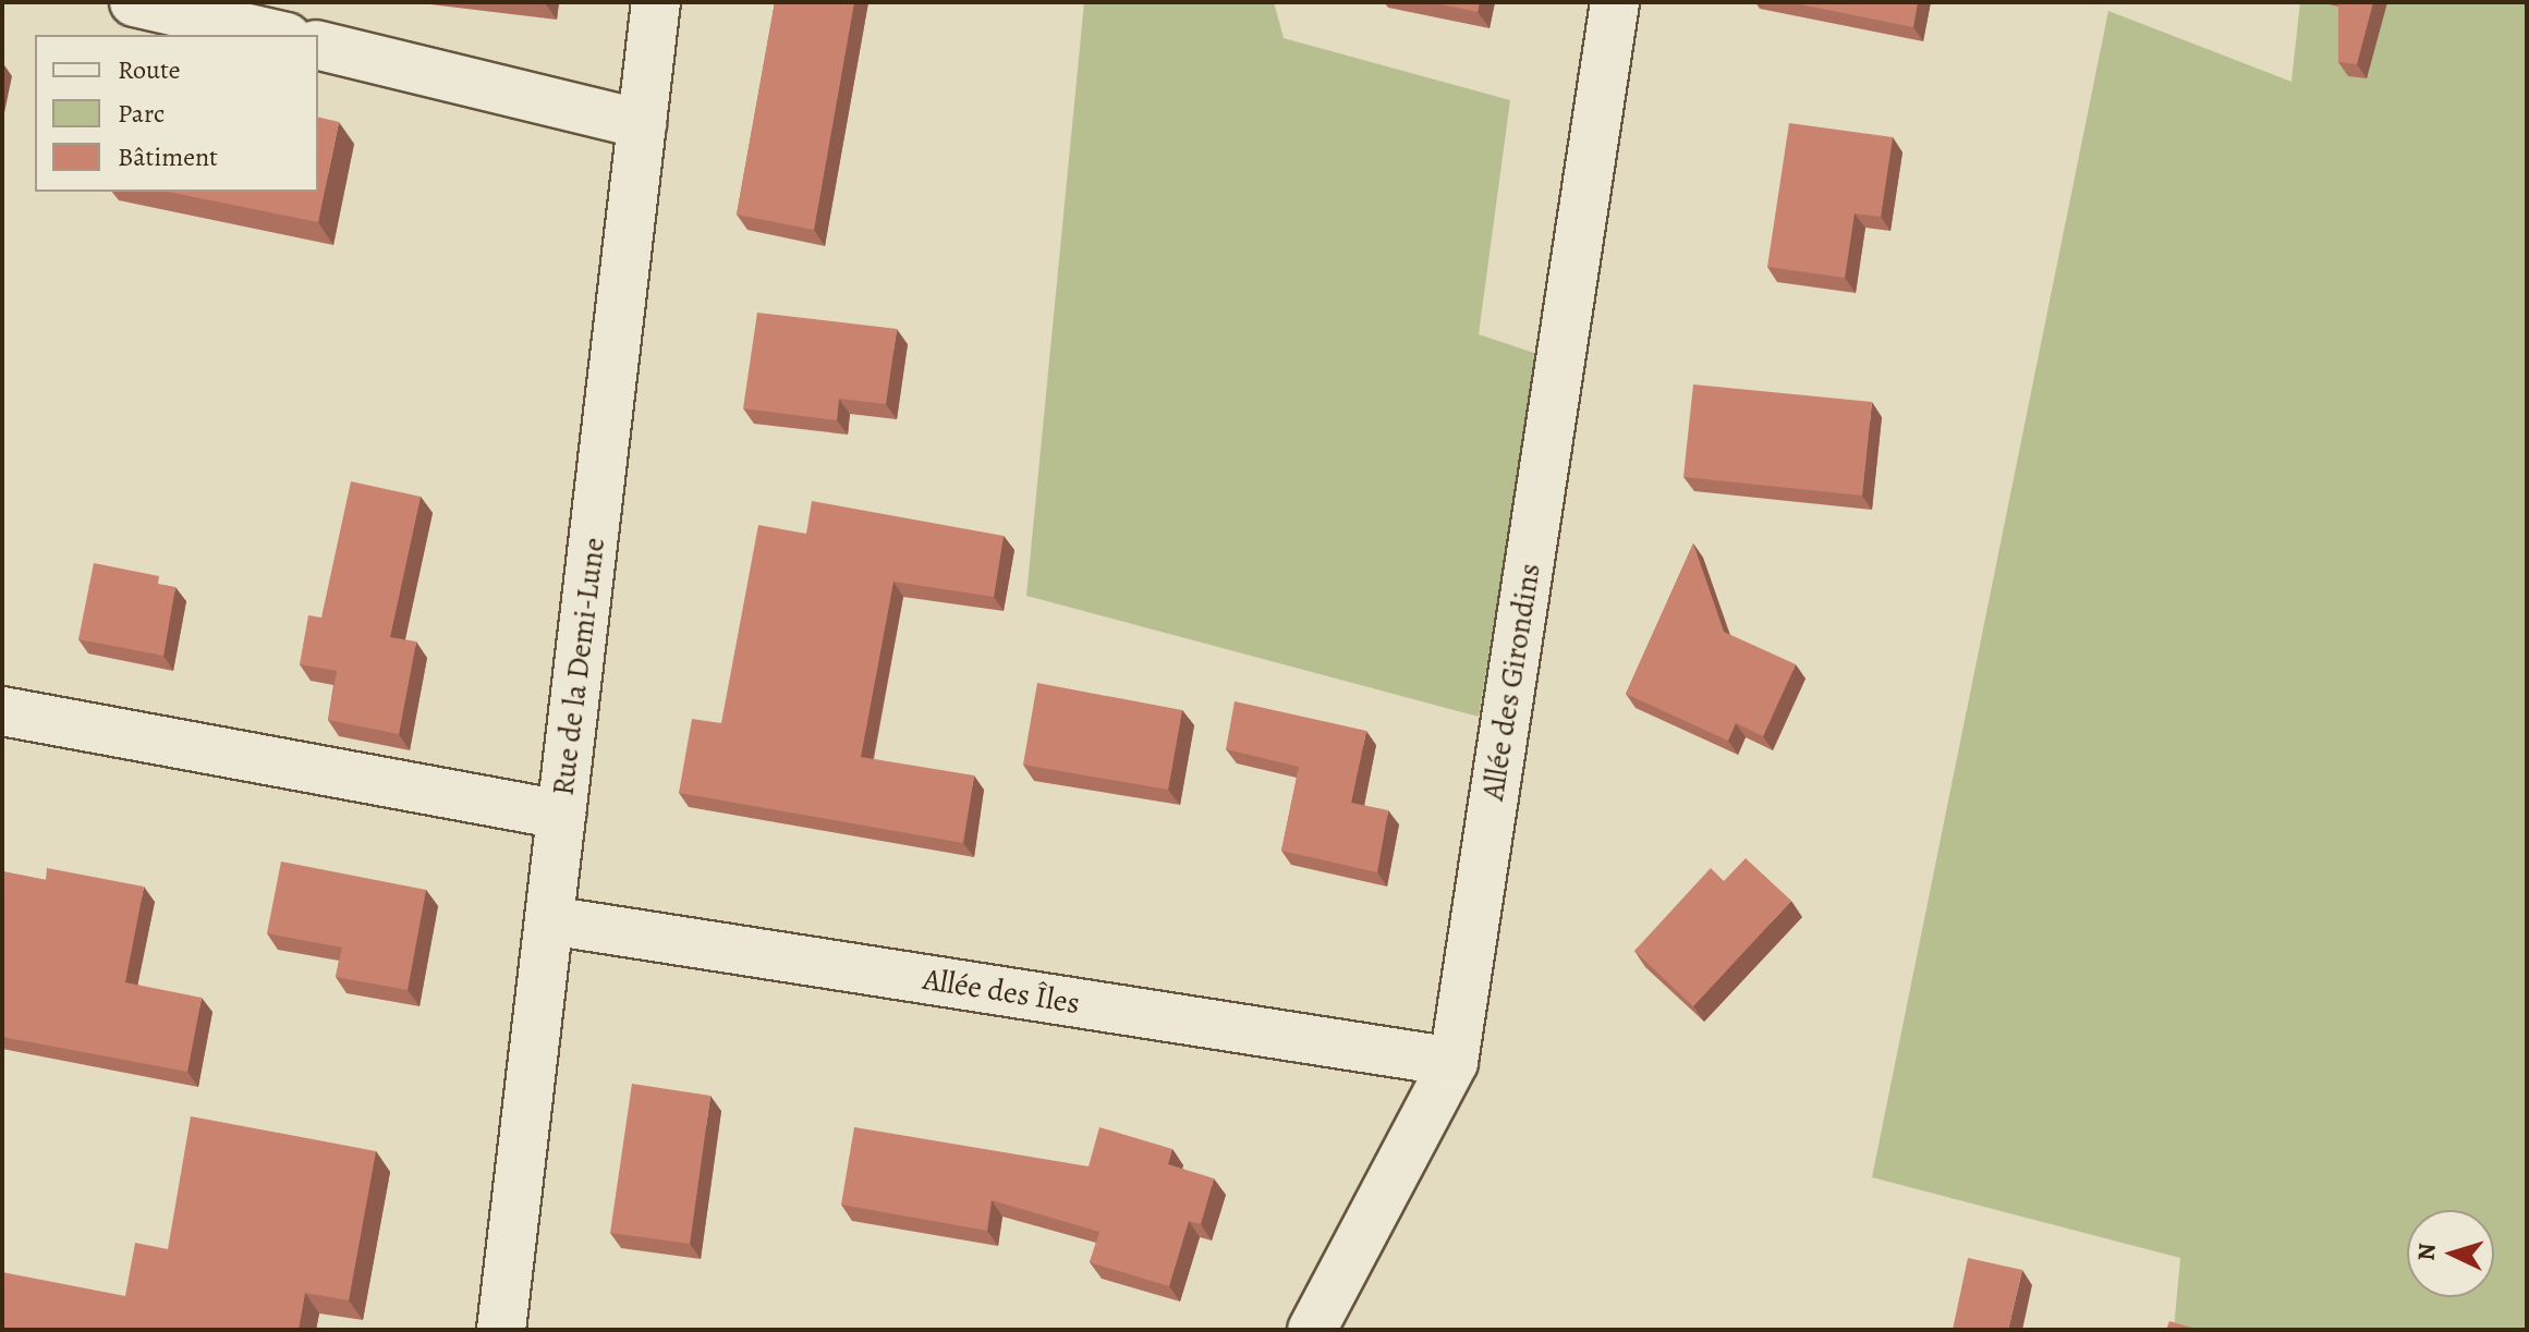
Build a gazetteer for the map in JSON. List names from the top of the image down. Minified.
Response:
{"streets":{"street":["Rue de la Demi-Lune","Allée des Girondins","Allée des Îles"]},"crossings":[["Rue de la Demi-Lune","Allée des Îles"],["Allée des Girondins","Allée des Îles"]],"legend":["Route","Parc","Bâtiment"],"north":"left"}
